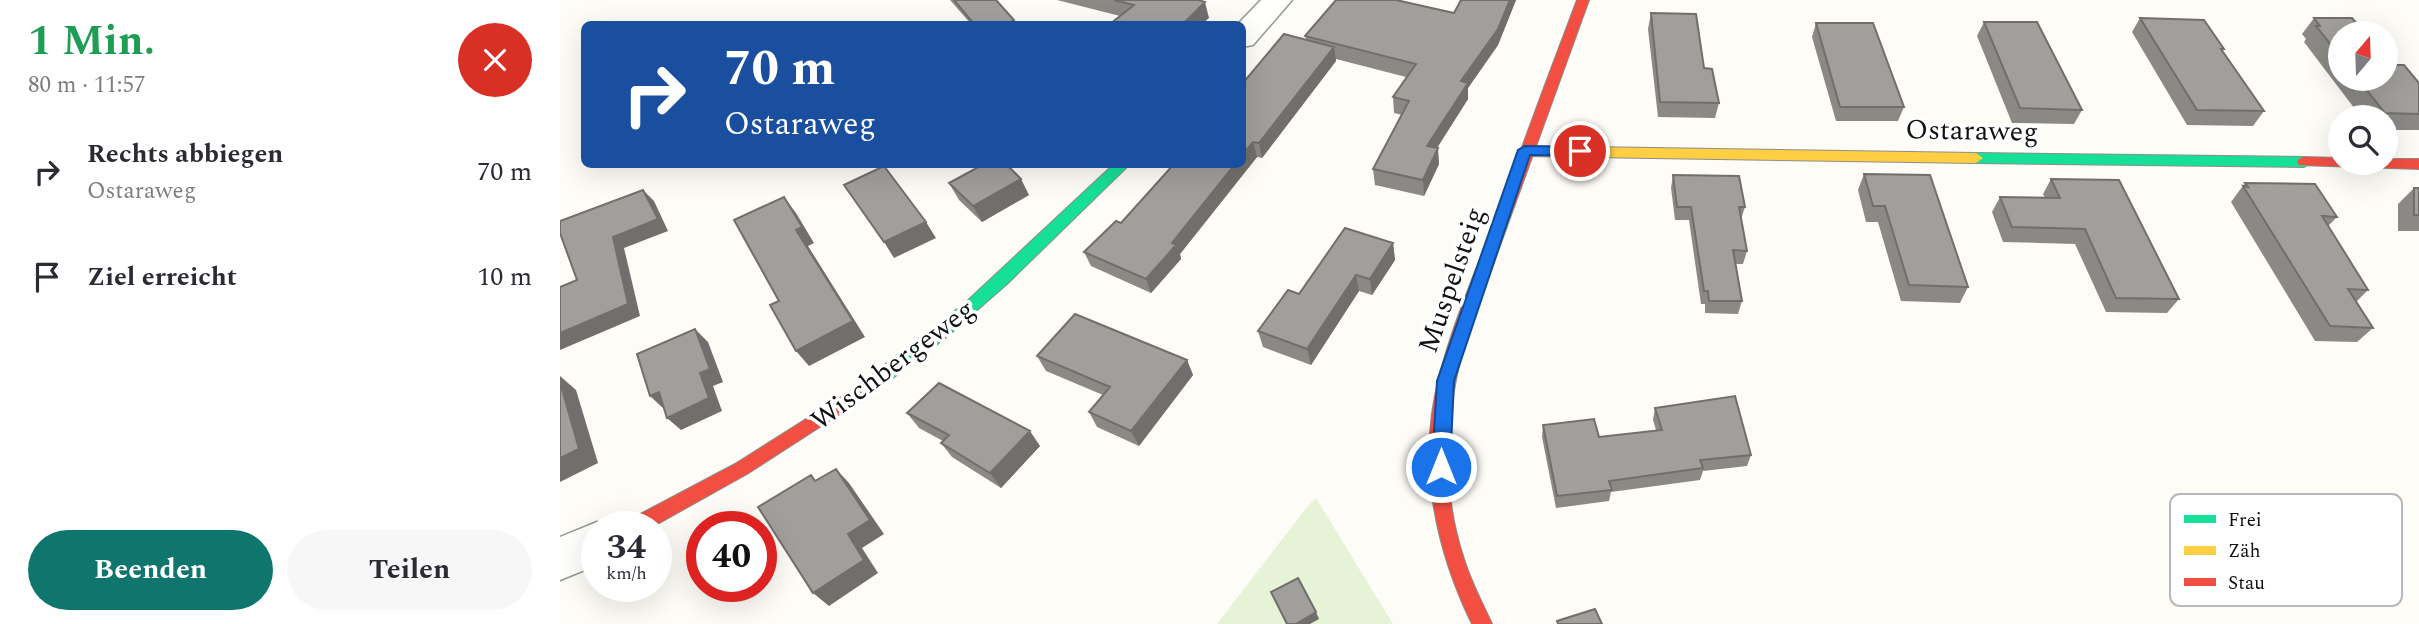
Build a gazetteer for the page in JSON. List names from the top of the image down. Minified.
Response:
{"streets":{"street":["Ostaraweg","Muspelsteig","Wischbergeweg"]},"crossings":[["Ostaraweg","Muspelsteig"]],"legend":["Frei","Zäh","Stau"],"north":"top","page":{"heading":["1 Min.","80 m · 11:57"],"turn":["70 m","Ostaraweg"],"list":[{"name":"Rechts abbiegen","note":"Ostaraweg","value":"70 m"},{"name":"Ziel erreicht","value":"10 m"}],"speed":"34 km/h","limit":"40","buttons":["Beenden","Teilen"]}}
